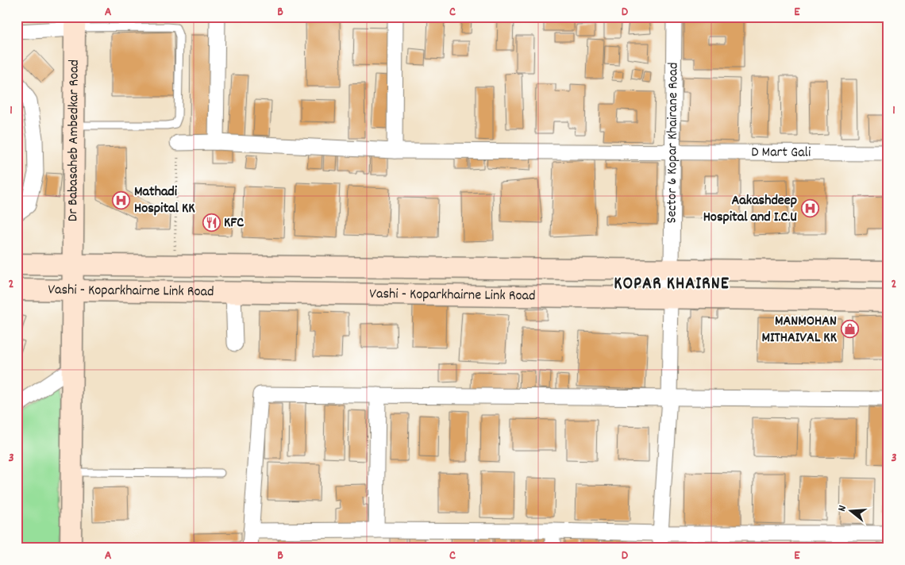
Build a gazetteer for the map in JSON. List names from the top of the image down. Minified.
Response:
{"streets":{"main road":["Dr Babasaheb Ambedkar Road","Vashi - Koparkhairne Link Road"],"street":["Sector 6 Kopar Khairane Road","D Mart Gali"]},"crossings":[["Dr Babasaheb Ambedkar Road","Vashi - Koparkhairne Link Road"],["Sector 6 Kopar Khairane Road","D Mart Gali"],["Sector 6 Kopar Khairane Road","Vashi - Koparkhairne Link Road"]],"districts":["KOPAR KHAIRNE"],"places":{"hospital":["Mathadi Hospital KK","Aakashdeep Hospital and I.C.U"],"restaurant":["KFC"],"shop":["MANMOHAN MITHAIVAL KK"]},"north":"left","grid":{"columns":["A","B","C","D","E"],"rows":["1","2","3"]}}
